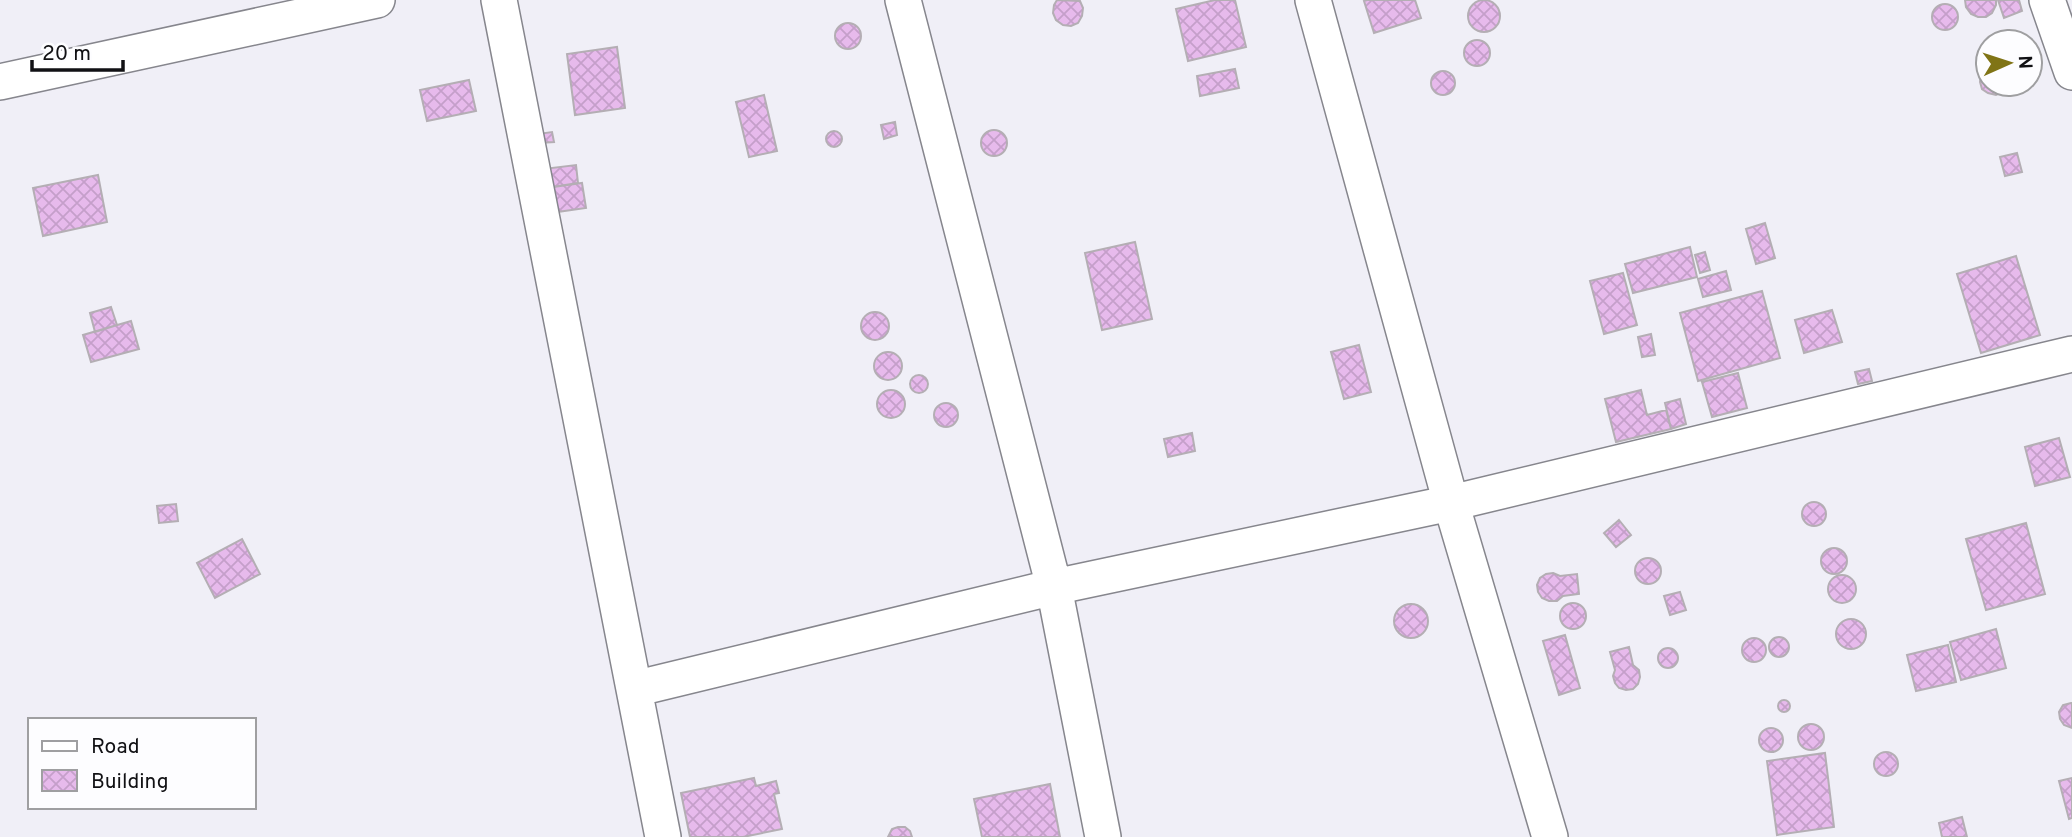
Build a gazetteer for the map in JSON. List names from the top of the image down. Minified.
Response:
{"legend":["Road","Building"],"scale_bar":"20 m","north":"right"}
